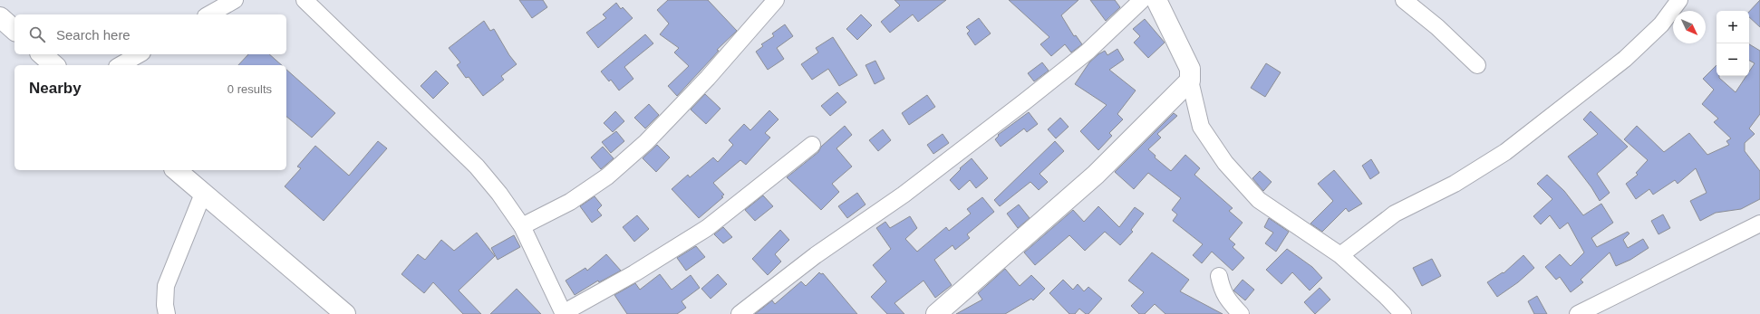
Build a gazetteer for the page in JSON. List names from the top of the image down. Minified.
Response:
{"north":"bottom right","page":{"map_buttons":["+","−"],"search":"Search here","heading":["Nearby","0 results"]}}
